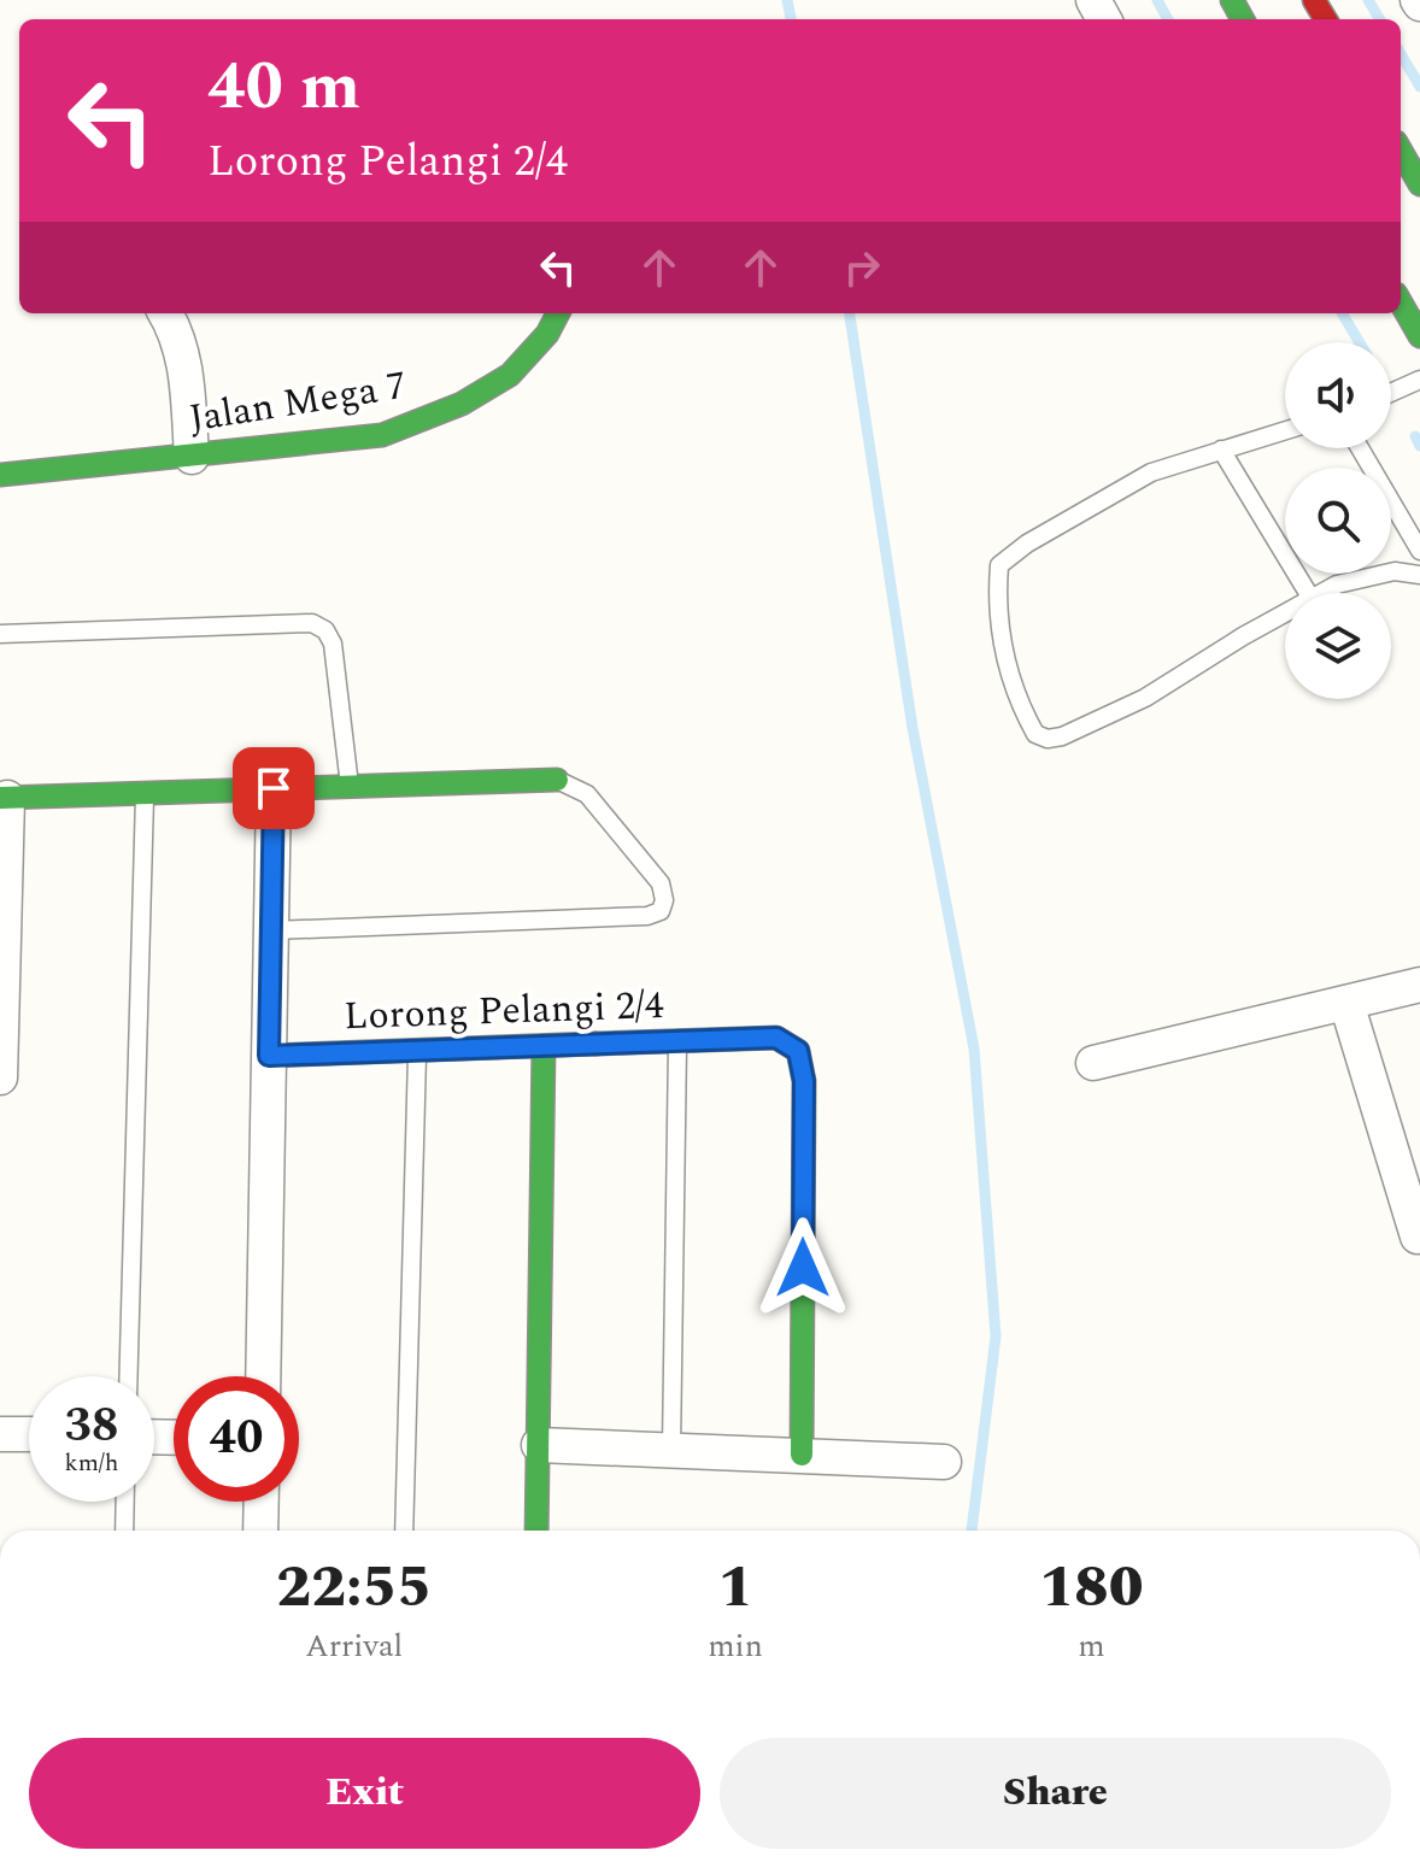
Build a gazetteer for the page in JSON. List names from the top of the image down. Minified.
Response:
{"streets":{"street":["Jalan Mega 7","Lorong Pelangi 2/4"]},"page":{"turn":["40 m","Lorong Pelangi 2/4"],"speed":"38 km/h","limit":"40","eta":["22:55","Arrival","1","min","180","m"],"buttons":["Exit","Share"]}}
